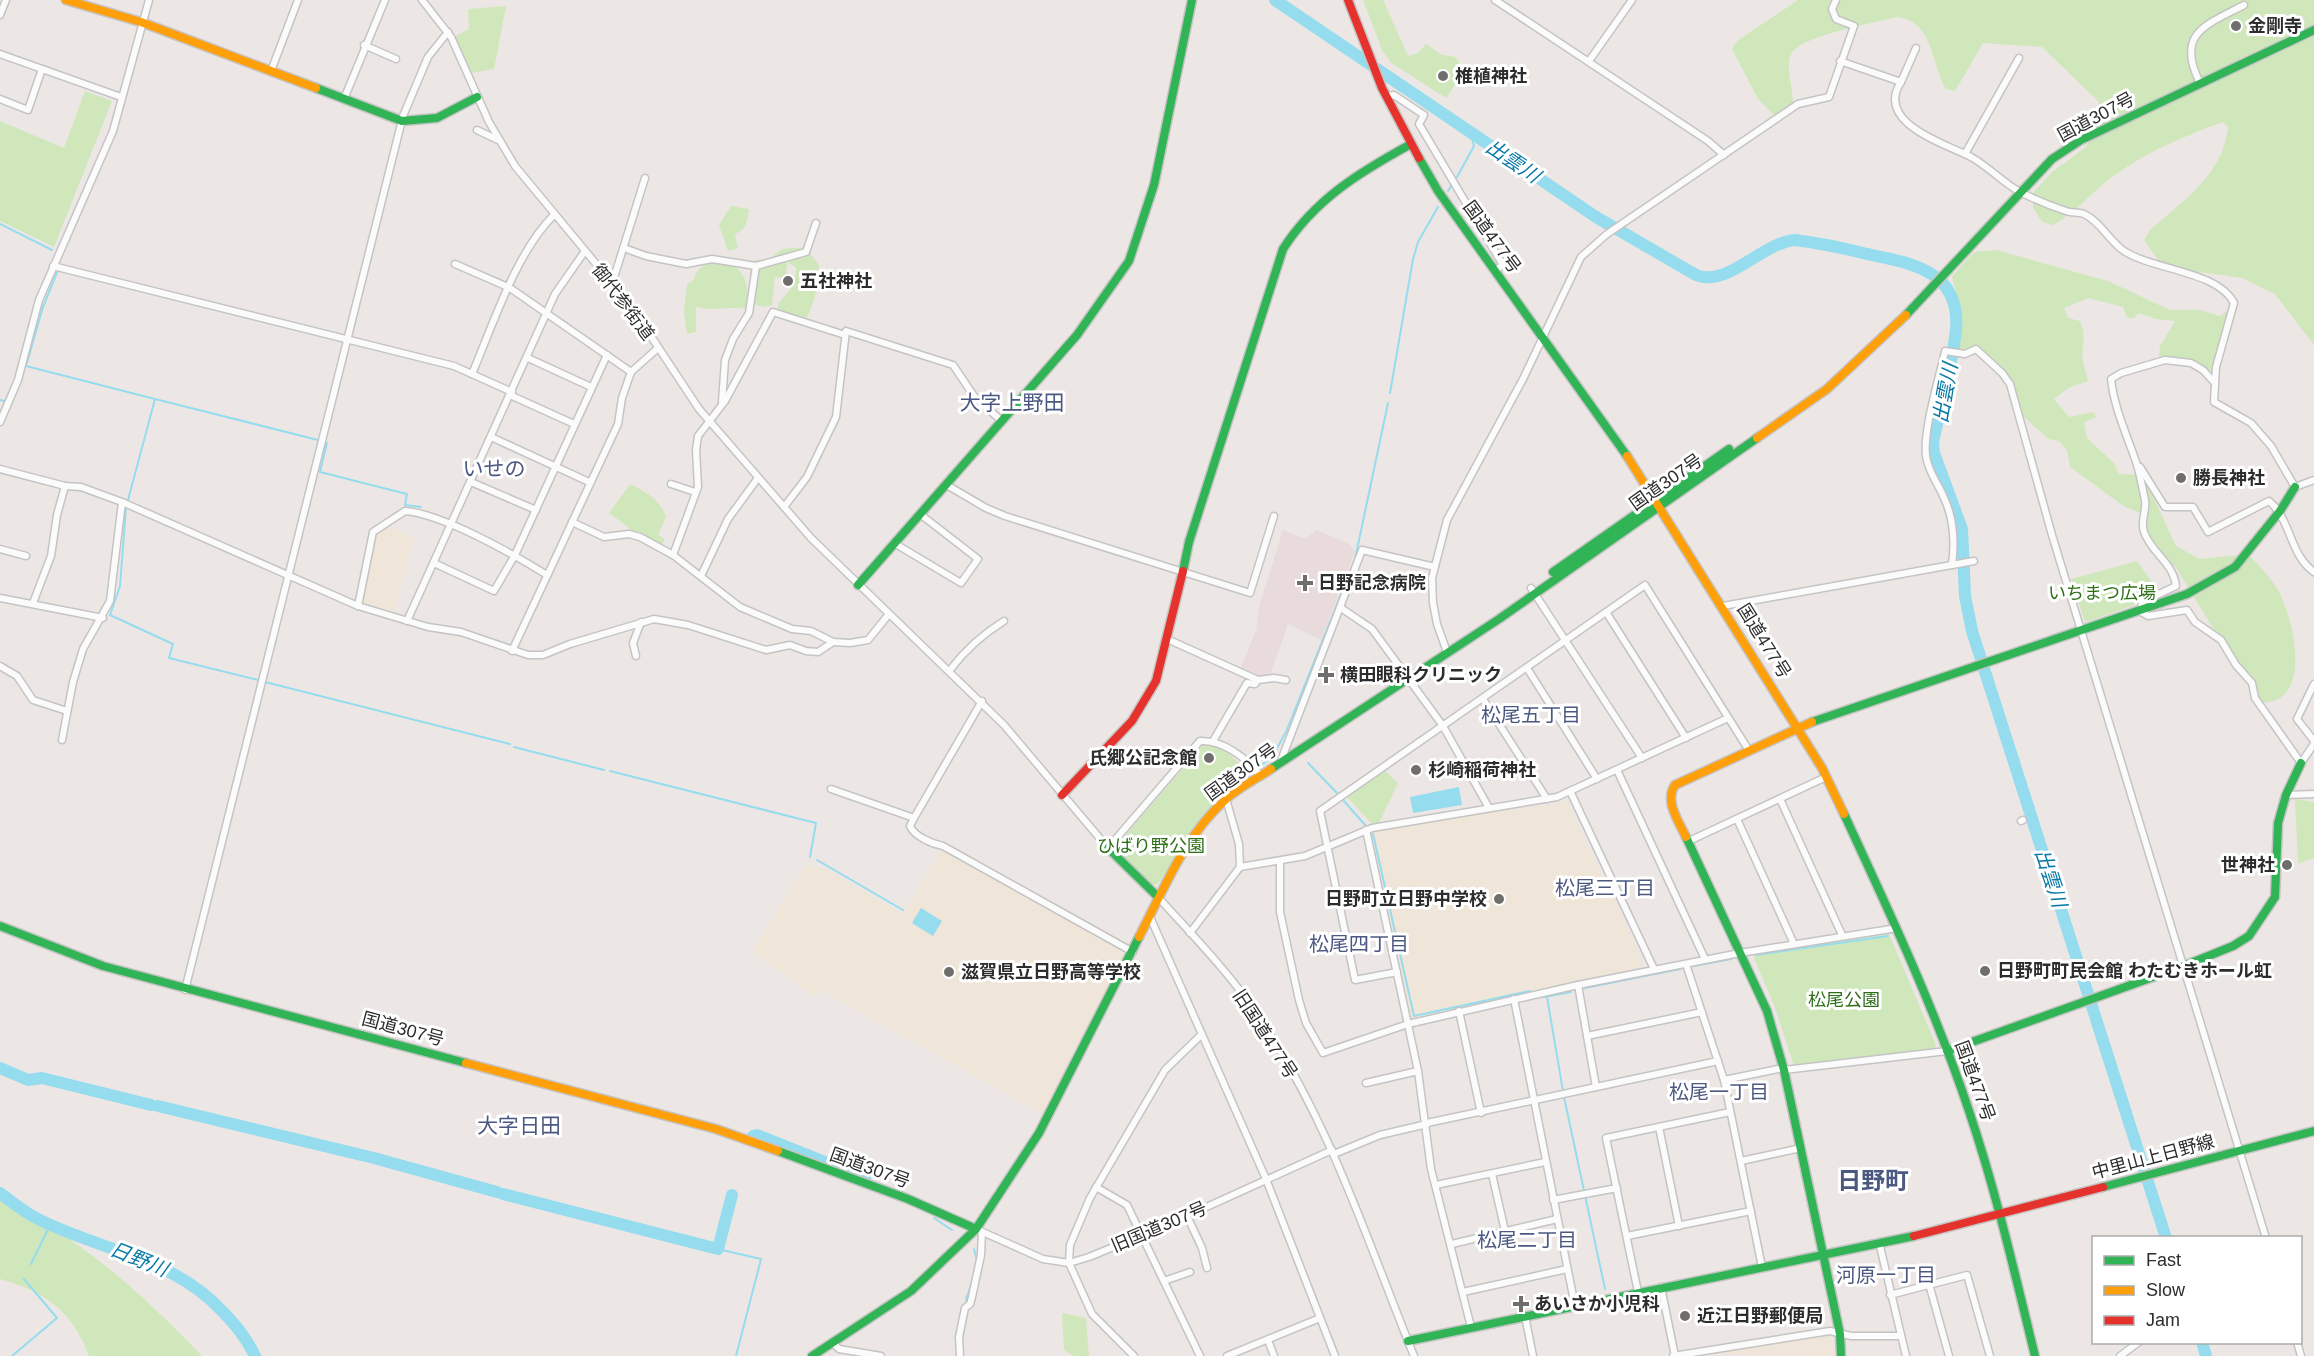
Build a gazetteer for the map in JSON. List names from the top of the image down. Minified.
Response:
{"streets":{"main road":["国道307号","国道477号","中里山上日野線"],"street":["御代参街道","旧国道477号","旧国道307号"]},"crossings":[["国道307号","国道477号"],["国道307号","旧国道477号"],["国道477号","中里山上日野線"],["旧国道477号","旧国道307号"]],"districts":["大字上野田","いせの","松尾五丁目","松尾三丁目","松尾四丁目","松尾一丁目","大字日田","日野町","松尾二丁目","河原一丁目"],"water":["出雲川","日野川"],"parks":["いちまつ広場","ひばり野公園","松尾公園"],"places":{"other":["金剛寺","椎植神社","五社神社","勝長神社","氏郷公記念館","杉崎稲荷神社","世神社","日野町立日野中学校","日野町町民会館 わたむきホール虹","滋賀県立日野高等学校","近江日野郵便局"],"health":["日野記念病院","横田眼科クリニック","あいさか小児科"]},"legend":["Fast","Slow","Jam"]}
